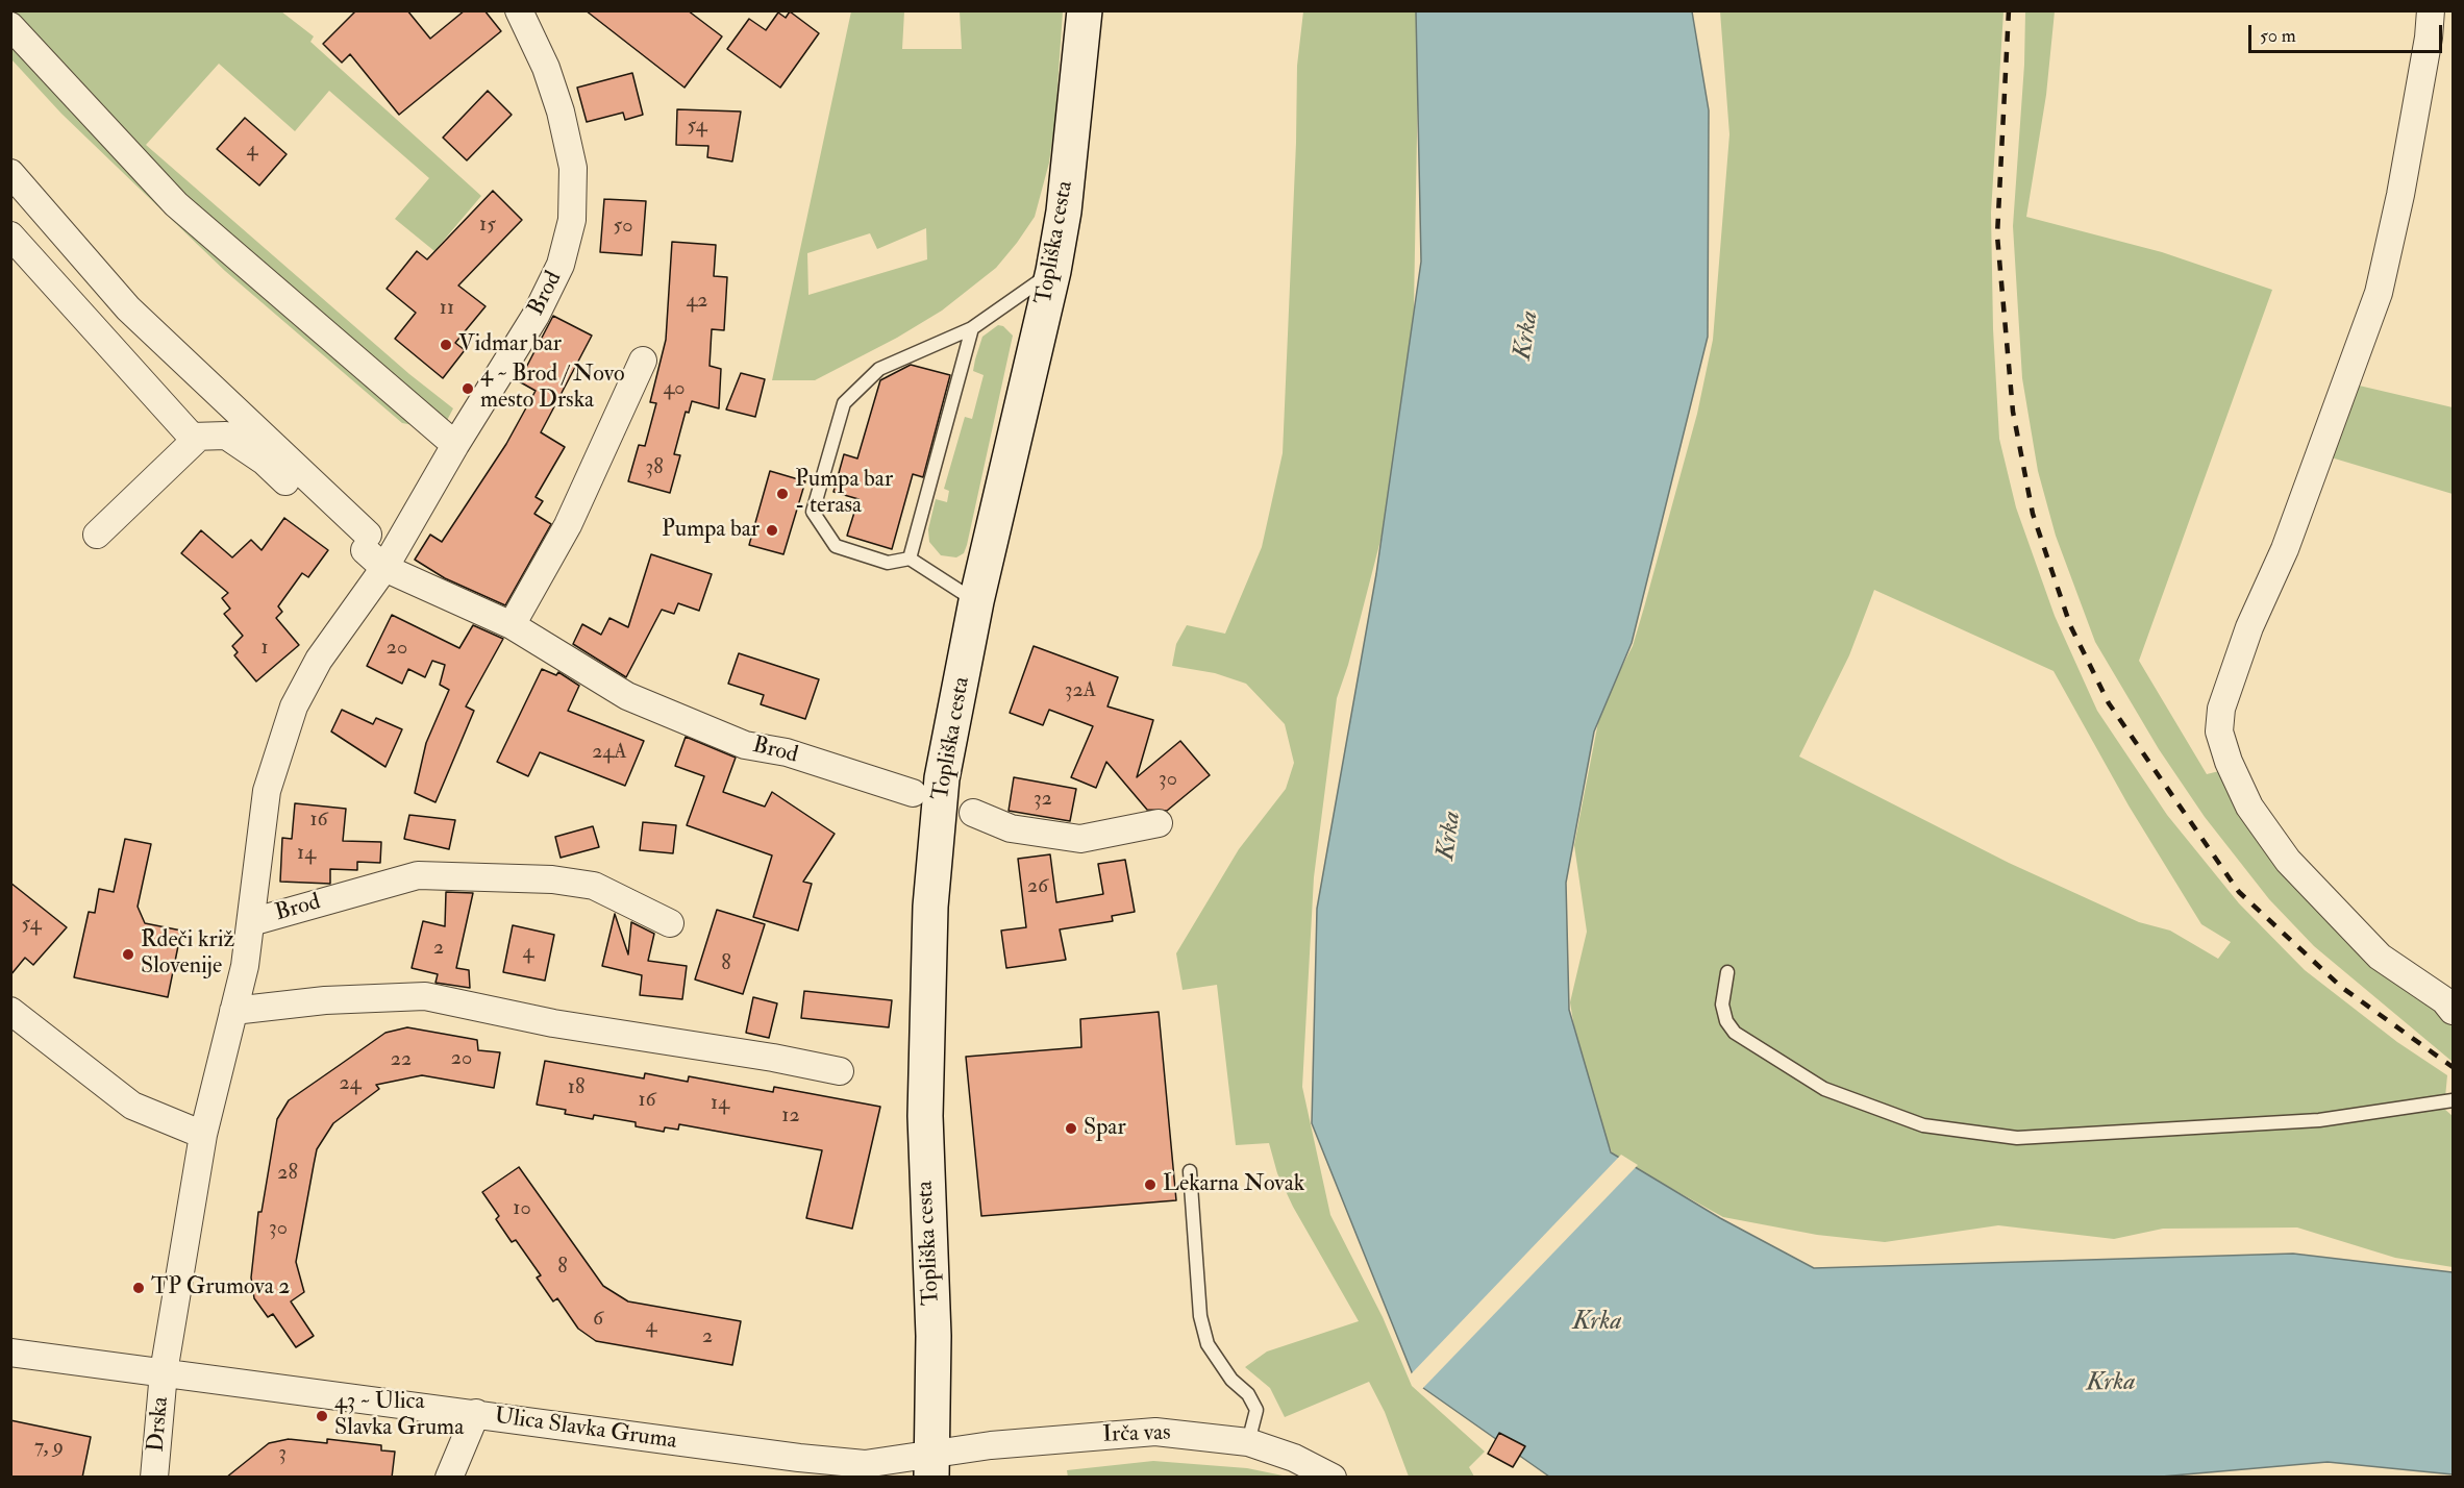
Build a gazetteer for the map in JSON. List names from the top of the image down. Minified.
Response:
{"streets":{"main road":["Topliška cesta"],"street":["Brod","Drska","Ulica Slavka Gruma","Irča vas"]},"crossings":[["Topliška cesta","Ulica Slavka Gruma"],["Topliška cesta","Irča vas"],["Drska","Ulica Slavka Gruma"],["Ulica Slavka Gruma","Irča vas"]],"water":["Krka"],"places":["Vidmar bar","4 ~ Brod / Novo mesto Drska","Pumpa bar - terasa","Pumpa bar","Rdeči križ Slovenije","Spar","Lekarna Novak","TP Grumova 2","43 ~ Ulica Slavka Gruma"],"house_numbers":["54","4","15","50","42","11","40","38","1","20","32A","24A","30","32","16","14","26","54","2","4","8","20","22","24","18","16","14","12","28","10","30","8","6","4","2","7, 9","3"],"scale_bar":"50 m"}
